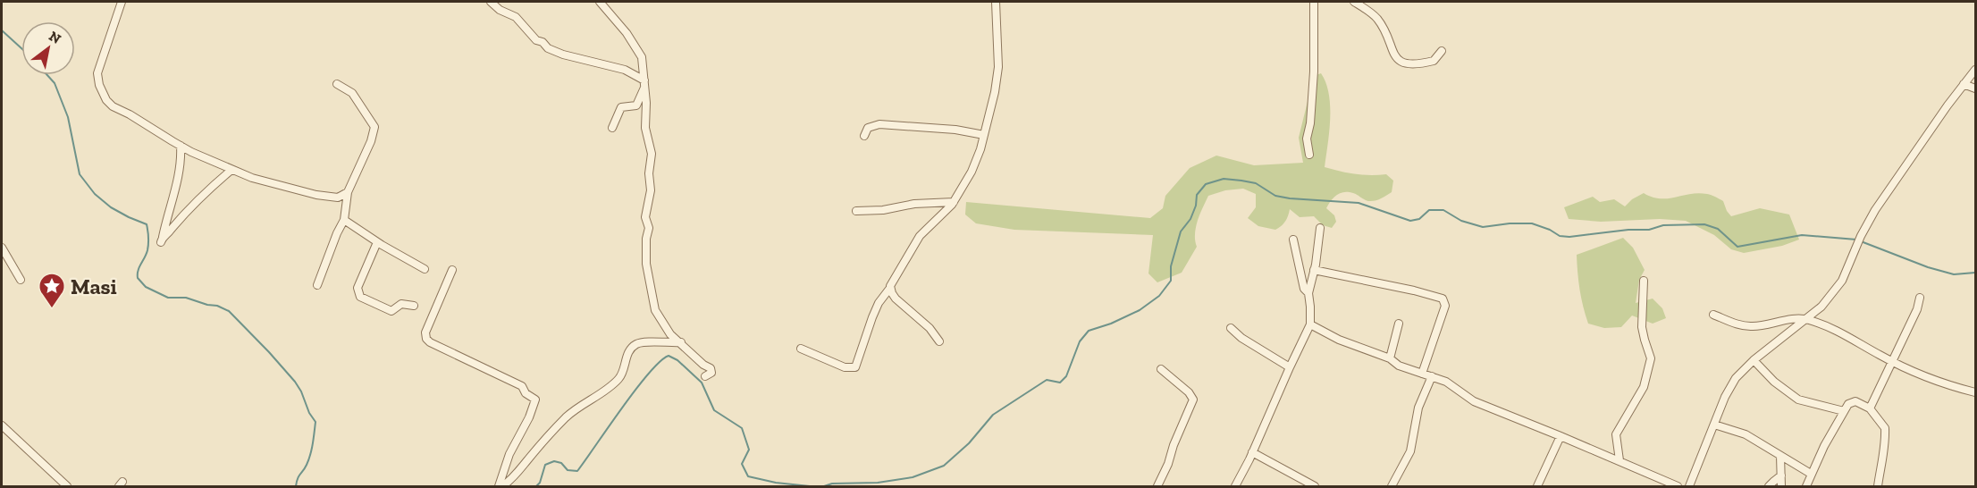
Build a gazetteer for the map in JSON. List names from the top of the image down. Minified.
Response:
{"places":{"place":["Masi"]},"north":"top right"}
